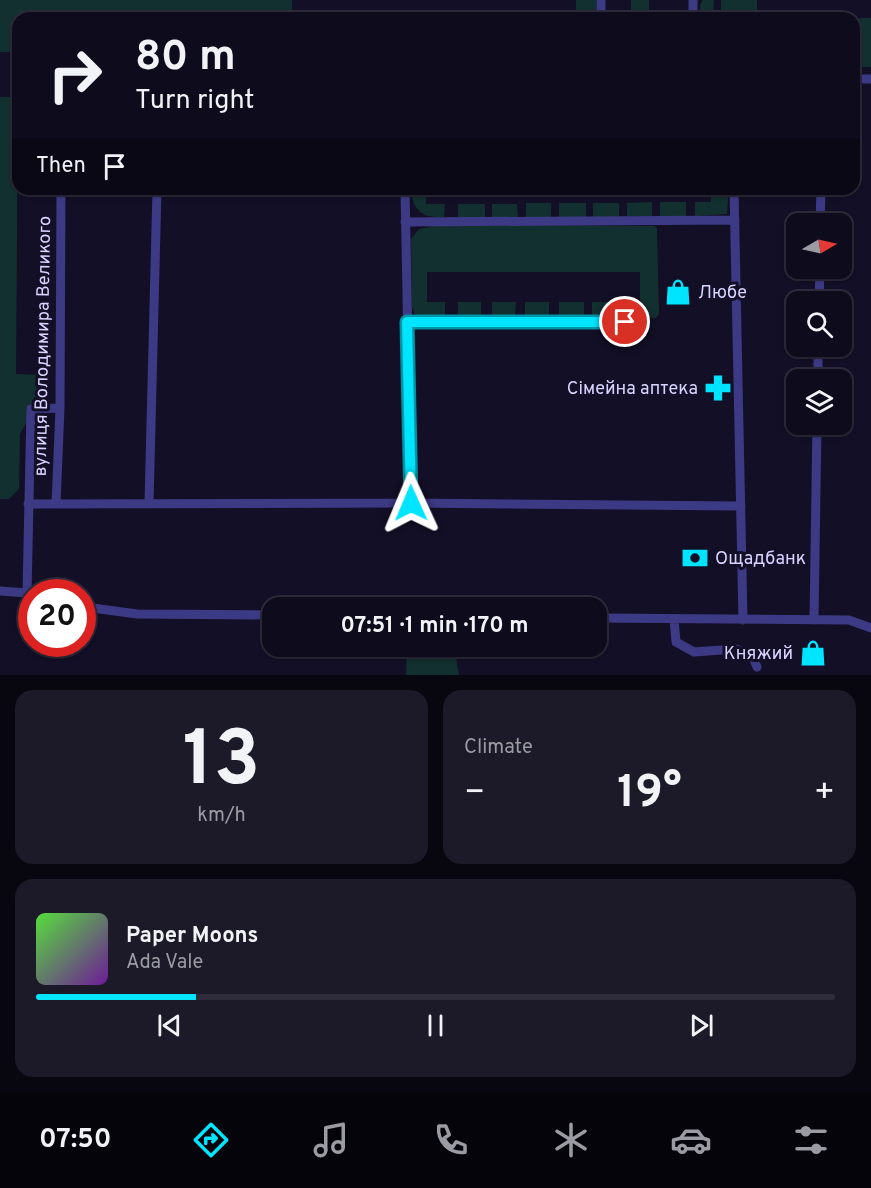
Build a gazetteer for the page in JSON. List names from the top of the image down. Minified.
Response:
{"streets":{"lane":["вулиця Володимира Великого"]},"places":{"shop":["Любе","Княжий"],"pharmacy":["Сімейна аптека"],"bank":["Ощадбанк"]},"north":"right","page":{"turn":["80 m","Turn right"],"then":"Then","limit":"20","trip":"07:51 · 1 min · 170 m","tile":[["13","km/h"],"Climate"],"heat":["−","19°","+"],"song":["Paper Moons","Ada Vale"],"tabs":"07:50"}}
